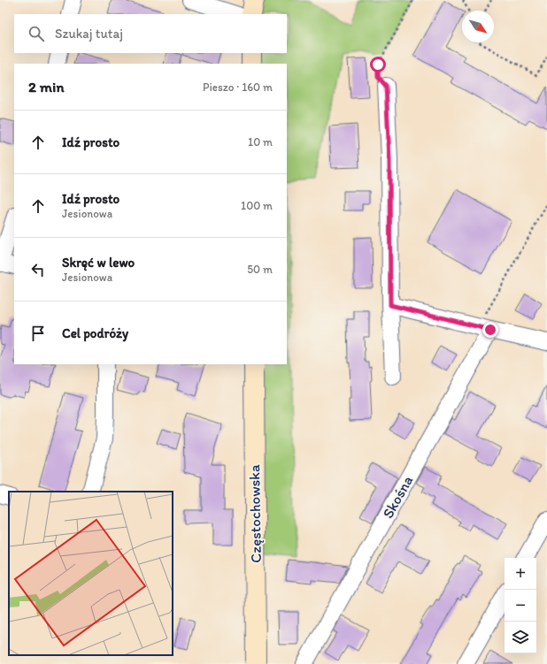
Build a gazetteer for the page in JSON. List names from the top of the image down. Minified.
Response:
{"streets":{"main road":["Częstochowska"],"street":["Skośna"]},"north":"bottom right","page":{"search":"Szukaj tutaj","heading":["2 min","Pieszo · 160 m"],"list":[["Idź prosto","10 m"],["Idź prosto","Jesionowa","100 m"],["Skręć w lewo","Jesionowa","50 m"],"Cel podróży"],"map_buttons":["+","−"]}}
